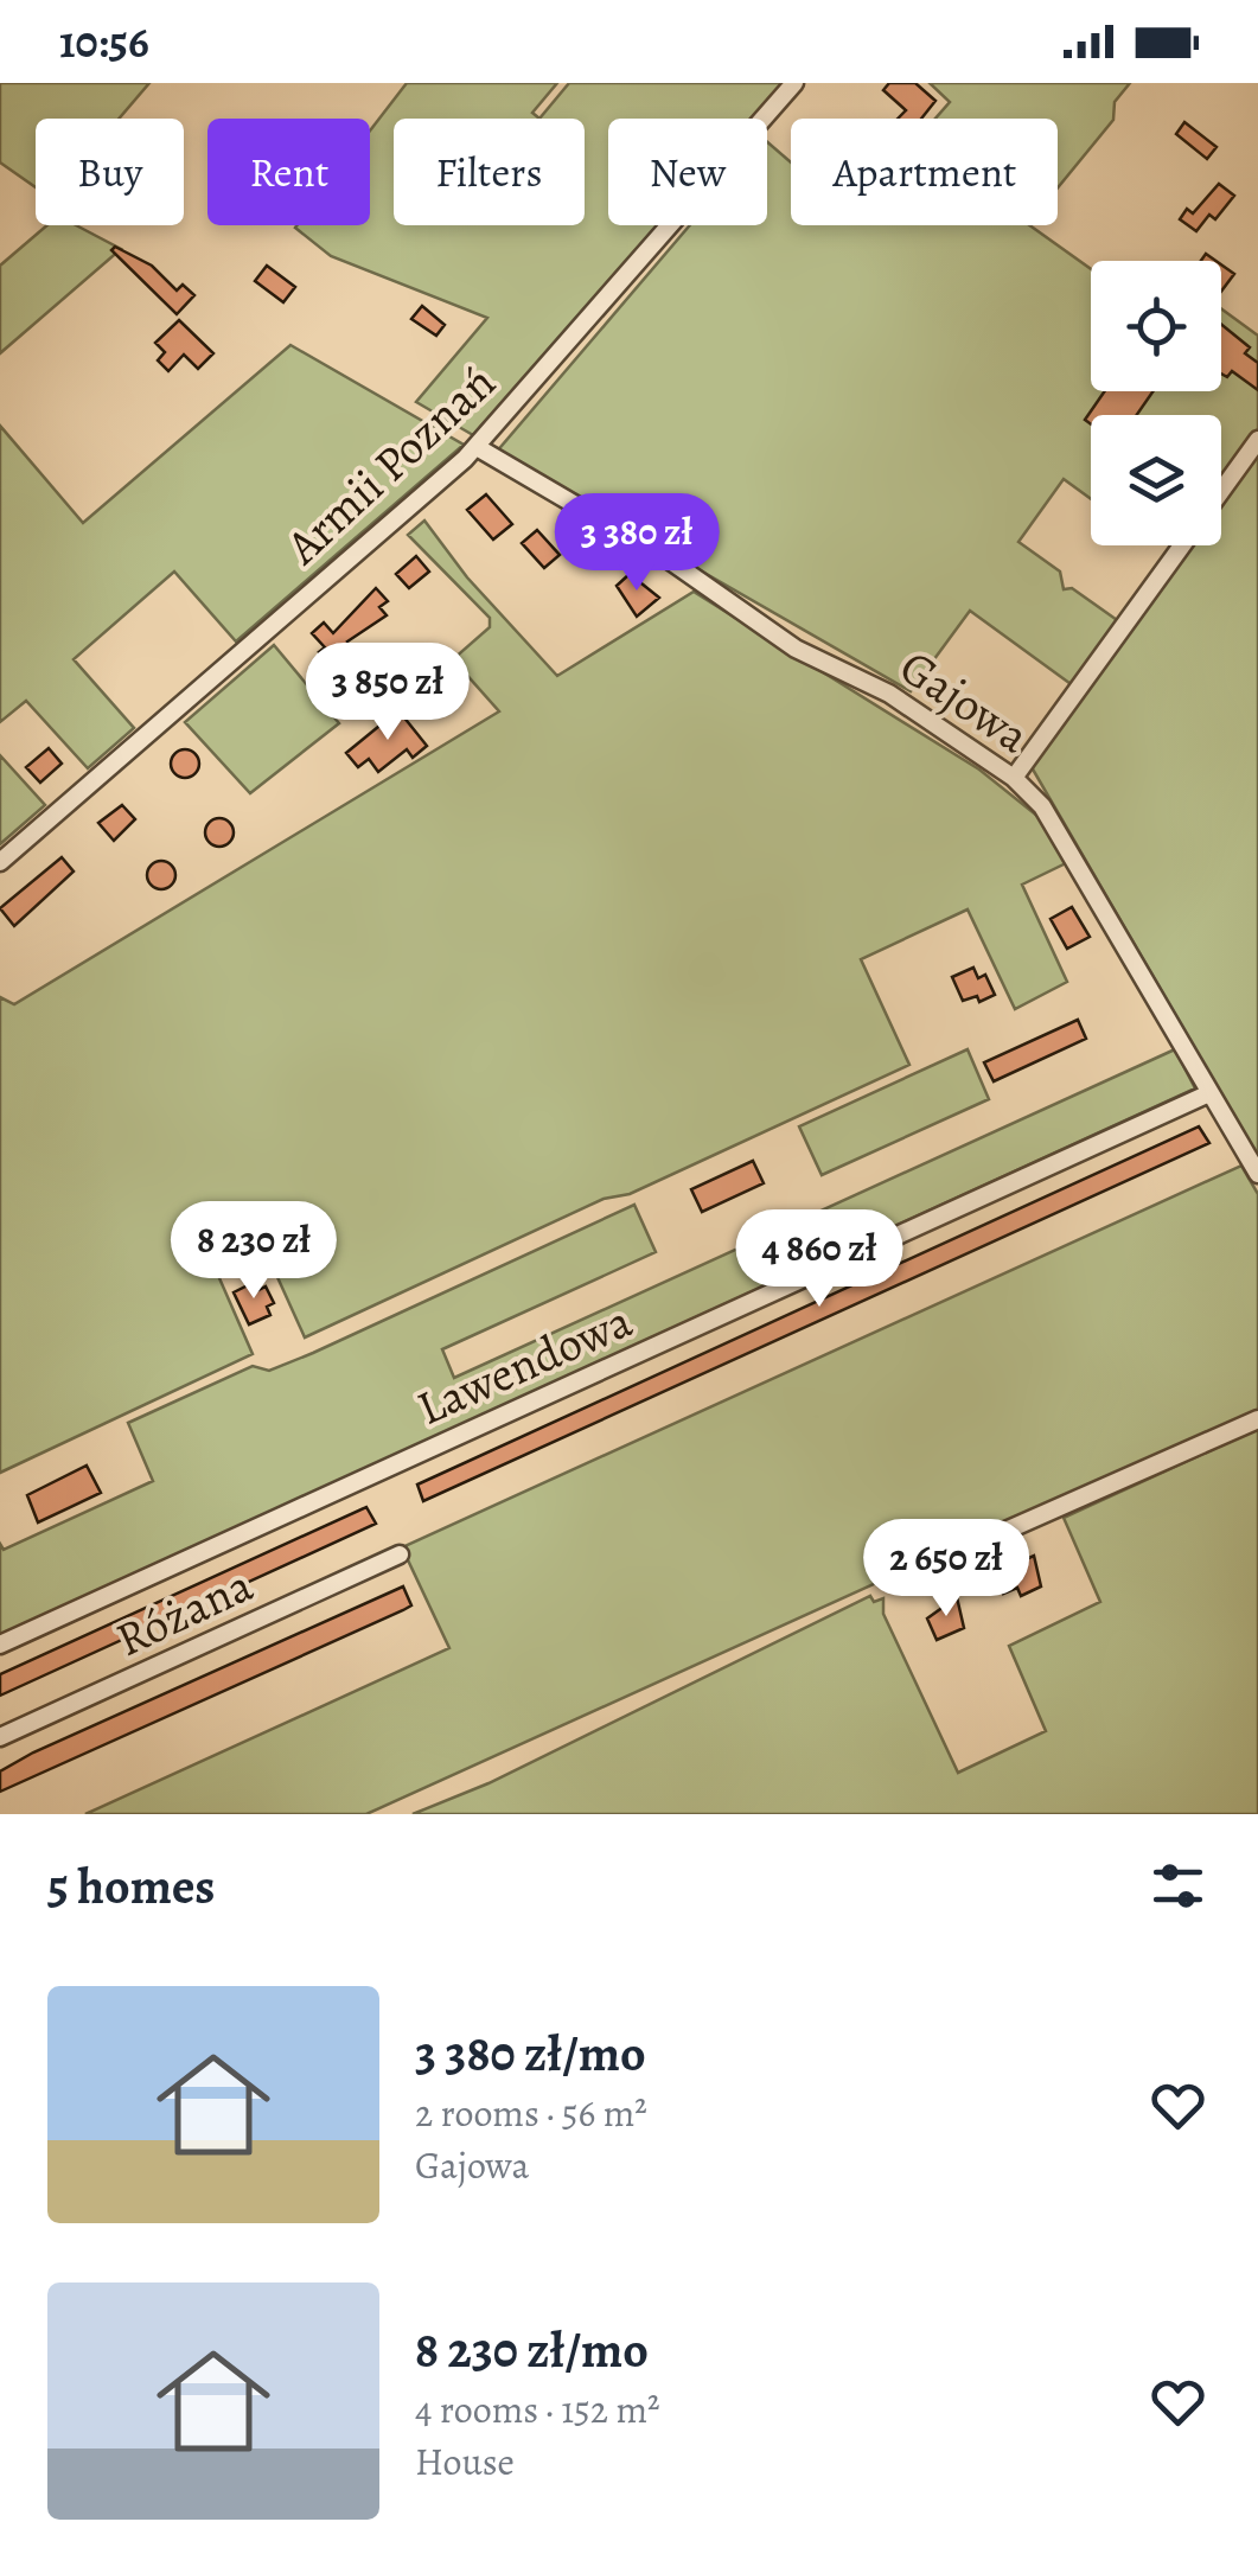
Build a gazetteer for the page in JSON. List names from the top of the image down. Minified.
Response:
{"streets":{"street":["Armii Poznań","Gajowa","Lawendowa","Różana"]},"crossings":[["Armii Poznań","Gajowa"],["Gajowa","Lawendowa"]],"page":{"status":"10:56","chip":["Buy","Rent","Filters","New","Apartment"],"price":["3 380 zł","3 850 zł","8 230 zł","4 860 zł","2 650 zł"],"heading":"5 homes","list":[{"name":"3 380 zł/mo","note":"2 rooms · 56 m² · Gajowa"},{"name":"8 230 zł/mo","note":"4 rooms · 152 m² · House"}]}}
